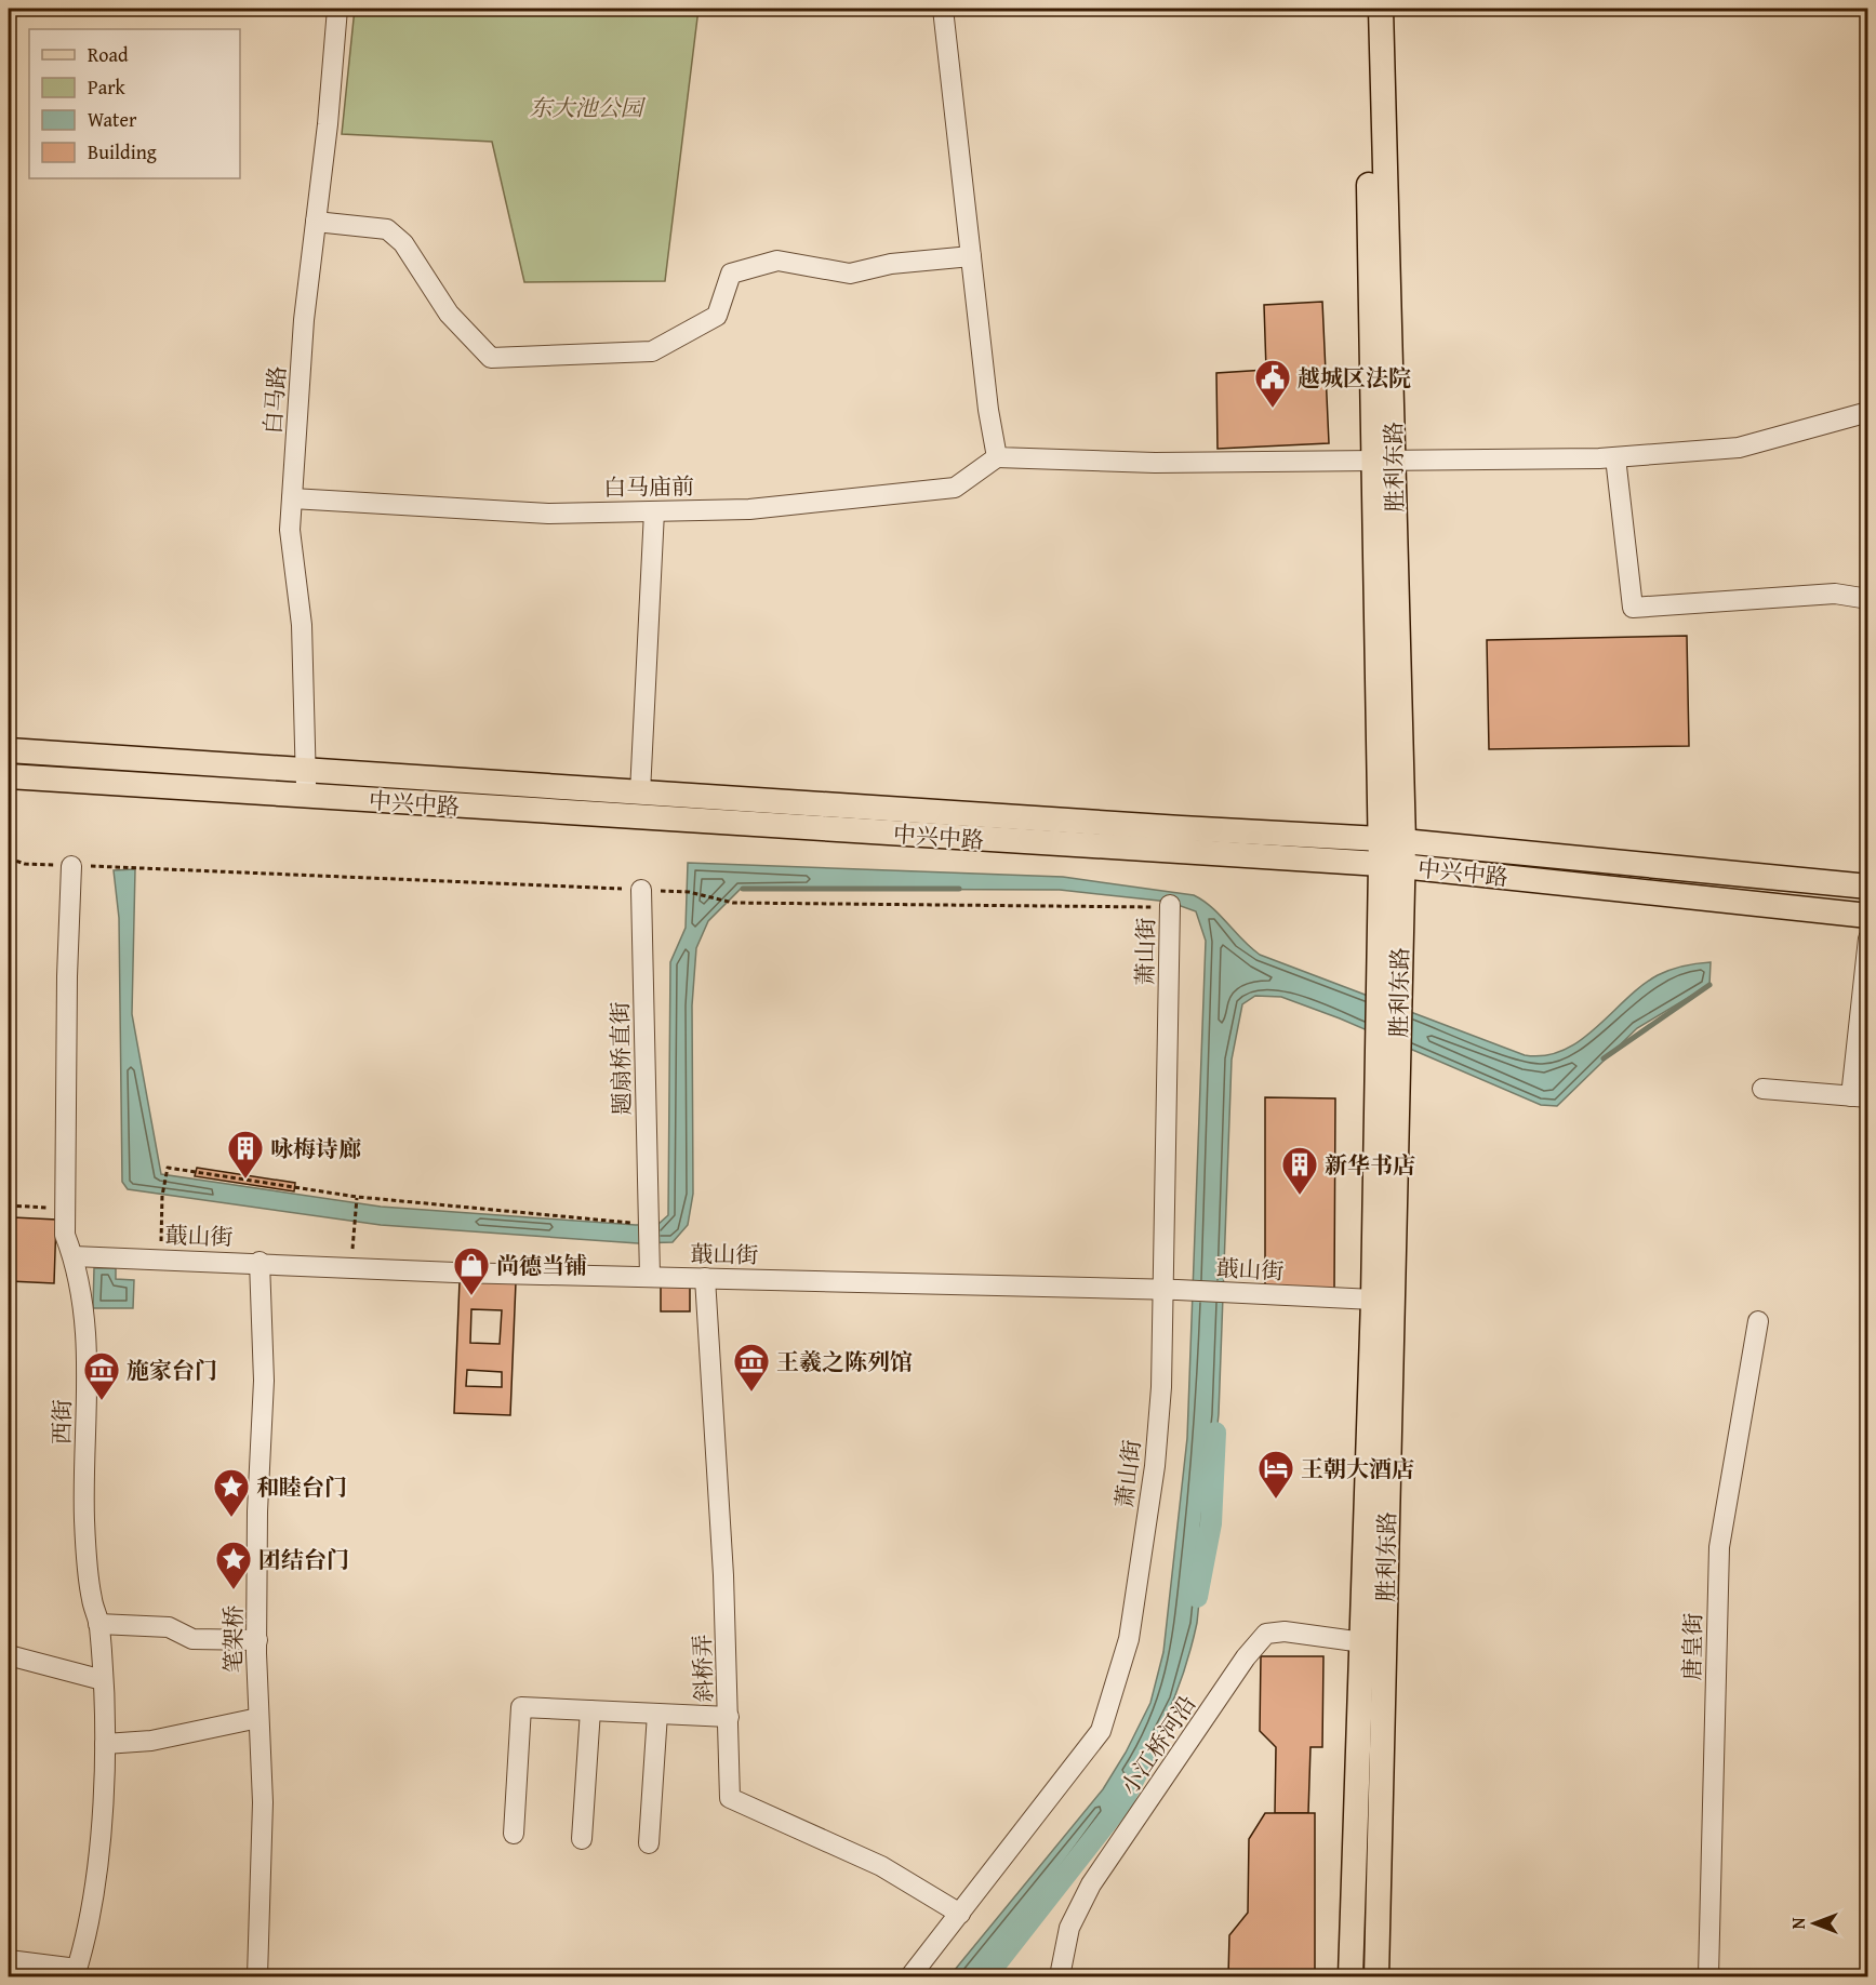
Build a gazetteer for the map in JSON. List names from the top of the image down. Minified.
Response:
{"streets":{"main road":["胜利东路","中兴中路"],"street":["白马路","白马庙前","萧山街","题扇桥直街","蕺山街","西街","笔架桥","唐皇街","斜桥弄","小江桥河沿"]},"crossings":[["白马路","白马庙前"],["白马路","中兴中路"],["胜利东路","中兴中路"],["胜利东路","蕺山街"],["胜利东路","小江桥河沿"],["萧山街","蕺山街"],["萧山街","斜桥弄"],["题扇桥直街","蕺山街"],["蕺山街","西街"],["蕺山街","笔架桥"],["蕺山街","斜桥弄"]],"parks":["东大池公园"],"places":{"public building":["越城区法院"],"building":["咏梅诗廊","新华书店"],"shop":["尚德当铺"],"museum":["王羲之陈列馆","施家台门"],"hotel":["王朝大酒店"],"place":["和睦台门","团结台门"]},"legend":["Road","Park","Water","Building"],"north":"left"}
